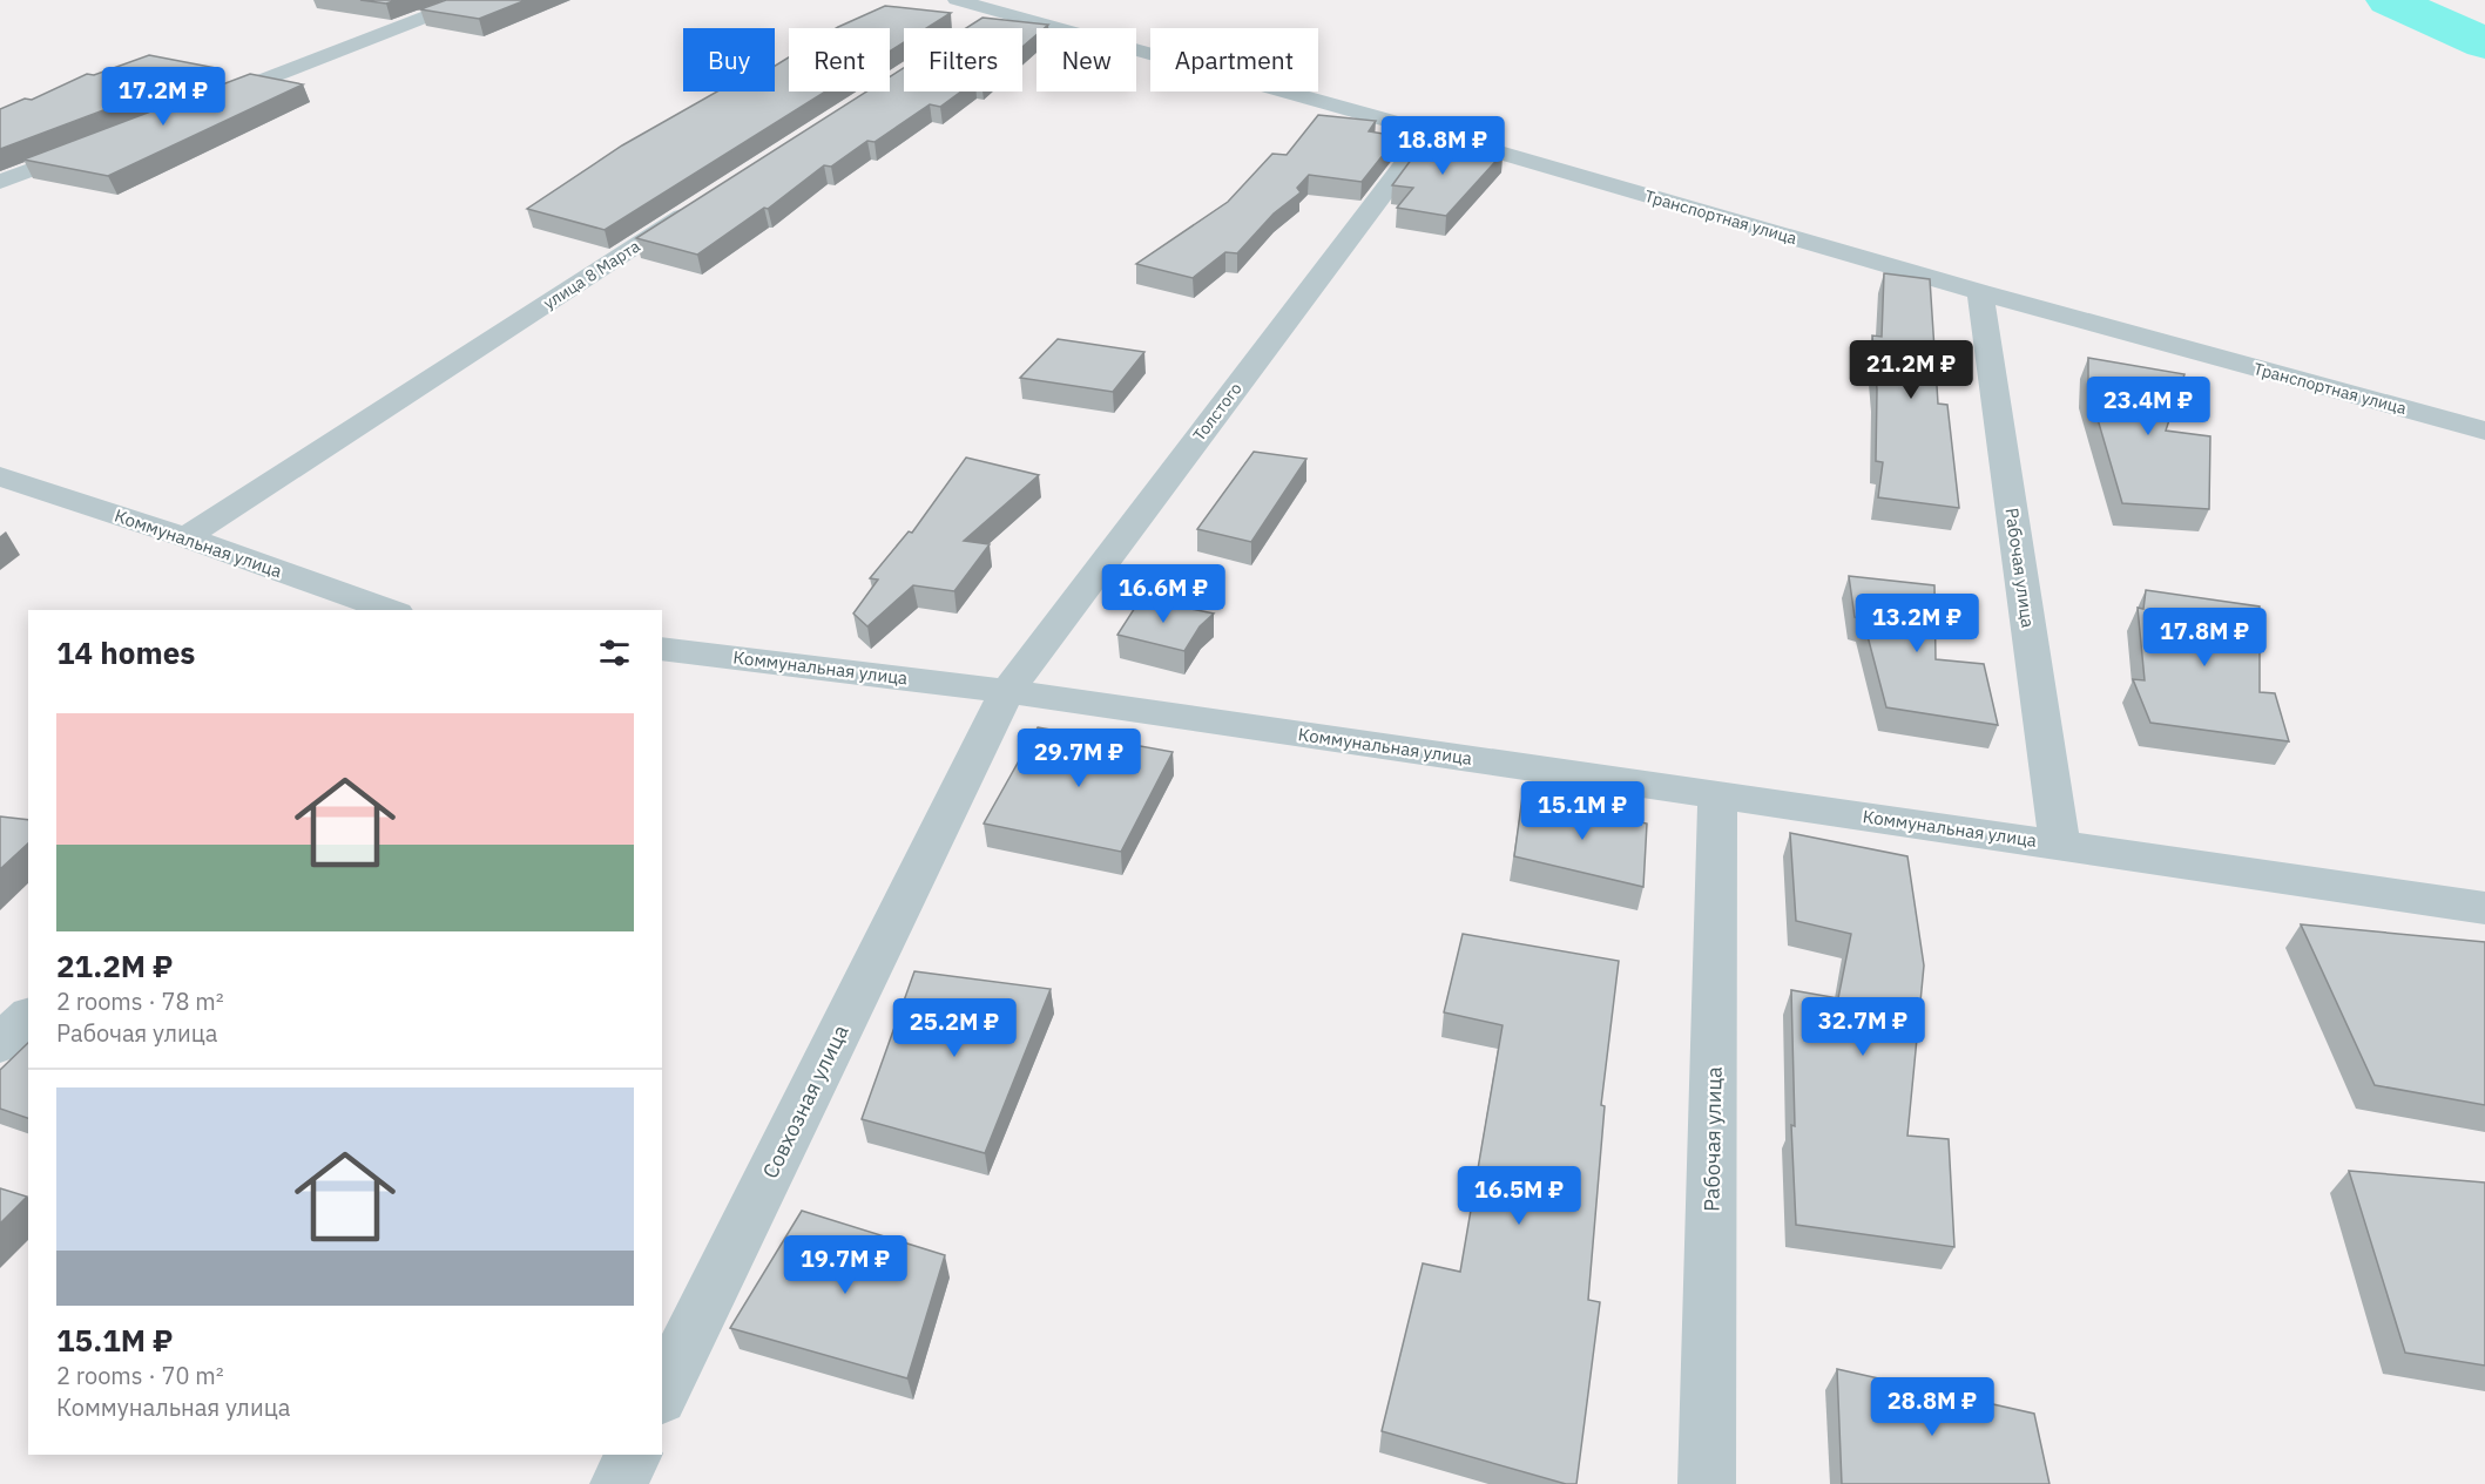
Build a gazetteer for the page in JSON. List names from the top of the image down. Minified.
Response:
{"streets":{"street":["Транспортная улица","улица 8 Марта","Толстого","Коммунальная улица","Рабочая улица","Совхозная улица"]},"crossings":[["Транспортная улица","Толстого"],["Транспортная улица","Рабочая улица"],["улица 8 Марта","Коммунальная улица"],["Толстого","Коммунальная улица"],["Толстого","Совхозная улица"],["Коммунальная улица","Рабочая улица"],["Коммунальная улица","Совхозная улица"]],"page":{"chip":["Buy","Rent","Filters","New","Apartment"],"price":["17.2M ₽","18.8M ₽","21.2M ₽","23.4M ₽","16.6M ₽","13.2M ₽","17.8M ₽","29.7M ₽","15.1M ₽","32.7M ₽","25.2M ₽","16.5M ₽","19.7M ₽","28.8M ₽"],"heading":"14 homes","list":[{"name":"21.2M ₽","note":"2 rooms · 78 m² · Рабочая улица"},{"name":"15.1M ₽","note":"2 rooms · 70 m² · Коммунальная улица"}]}}
